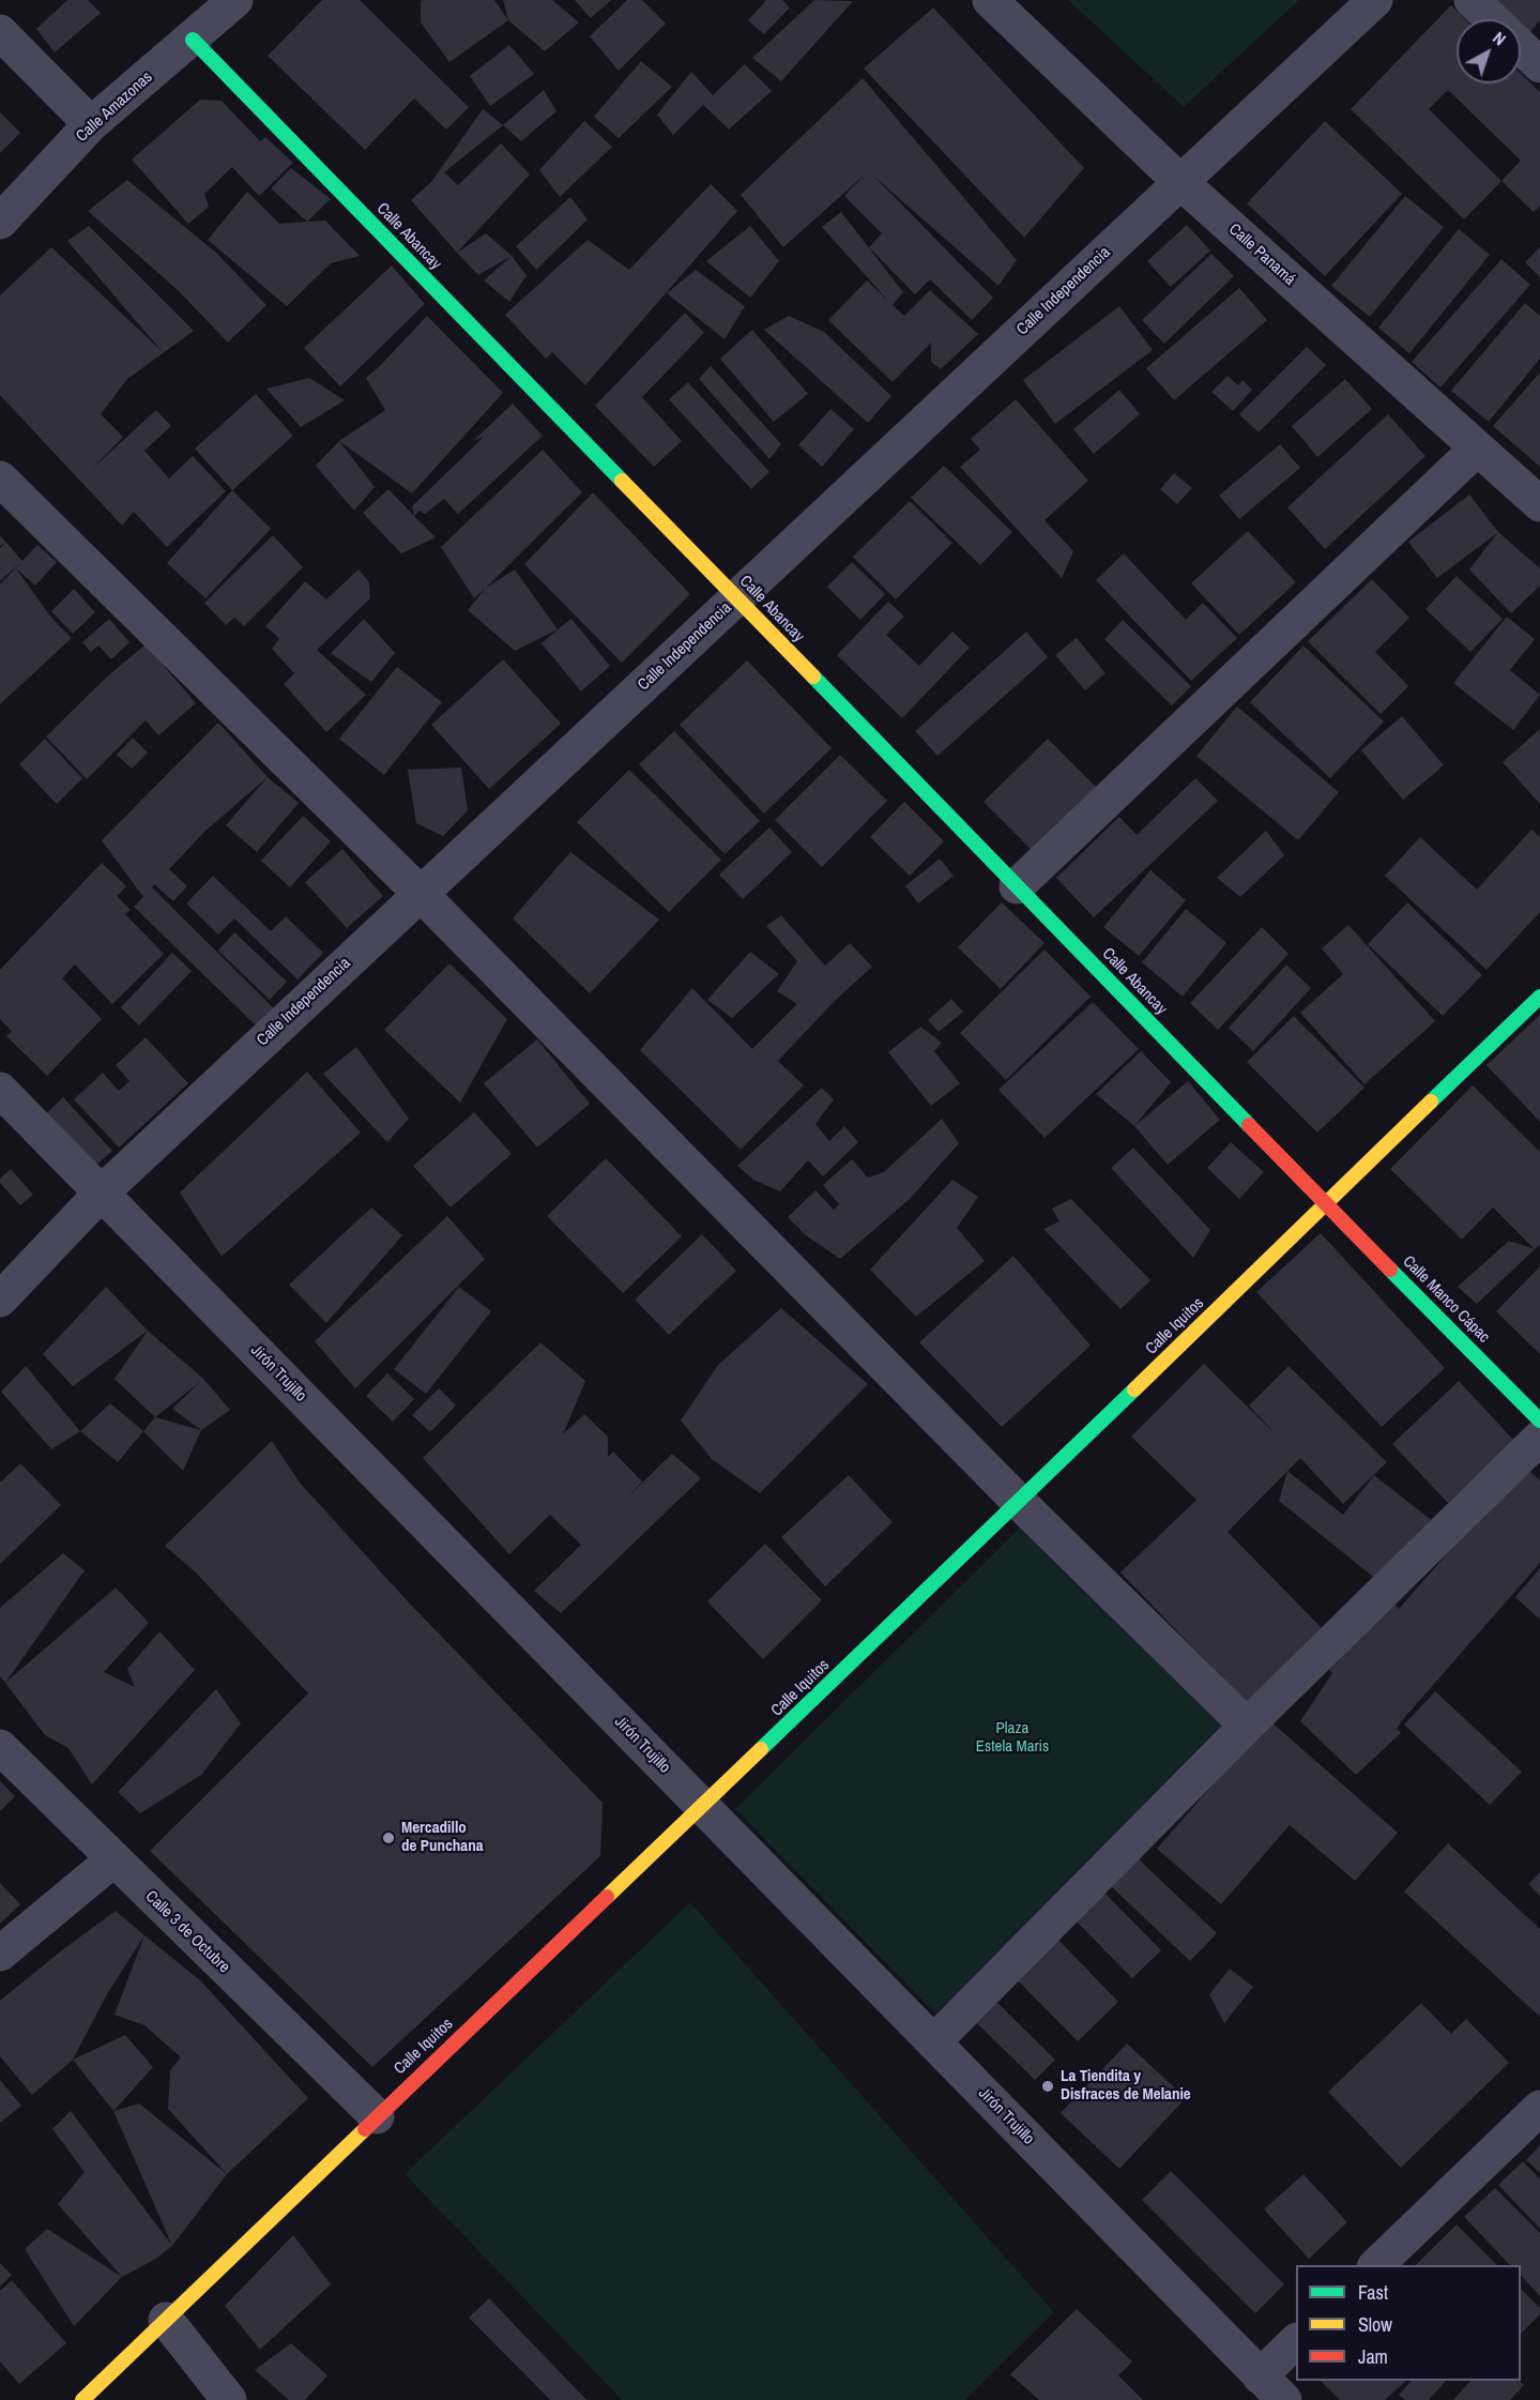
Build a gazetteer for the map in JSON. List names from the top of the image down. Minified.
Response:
{"streets":{"street":["Calle Amazonas","Calle Abancay","Calle Panamá","Calle Independencia","Calle Manco Cápac","Calle Iquitos","Jirón Trujillo","Calle 3 de Octubre"]},"crossings":[["Calle Amazonas","Calle Abancay"],["Calle Abancay","Calle Independencia"],["Calle Abancay","Calle Manco Cápac"],["Calle Abancay","Calle Iquitos"],["Calle Panamá","Calle Independencia"],["Calle Independencia","Jirón Trujillo"],["Calle Manco Cápac","Calle Iquitos"],["Calle Iquitos","Jirón Trujillo"],["Calle Iquitos","Calle 3 de Octubre"]],"parks":["Plaza Estela Maris"],"places":["Mercadillo de Punchana","La Tiendita y Disfraces de Melanie"],"legend":["Fast","Slow","Jam"],"north":"top right"}
